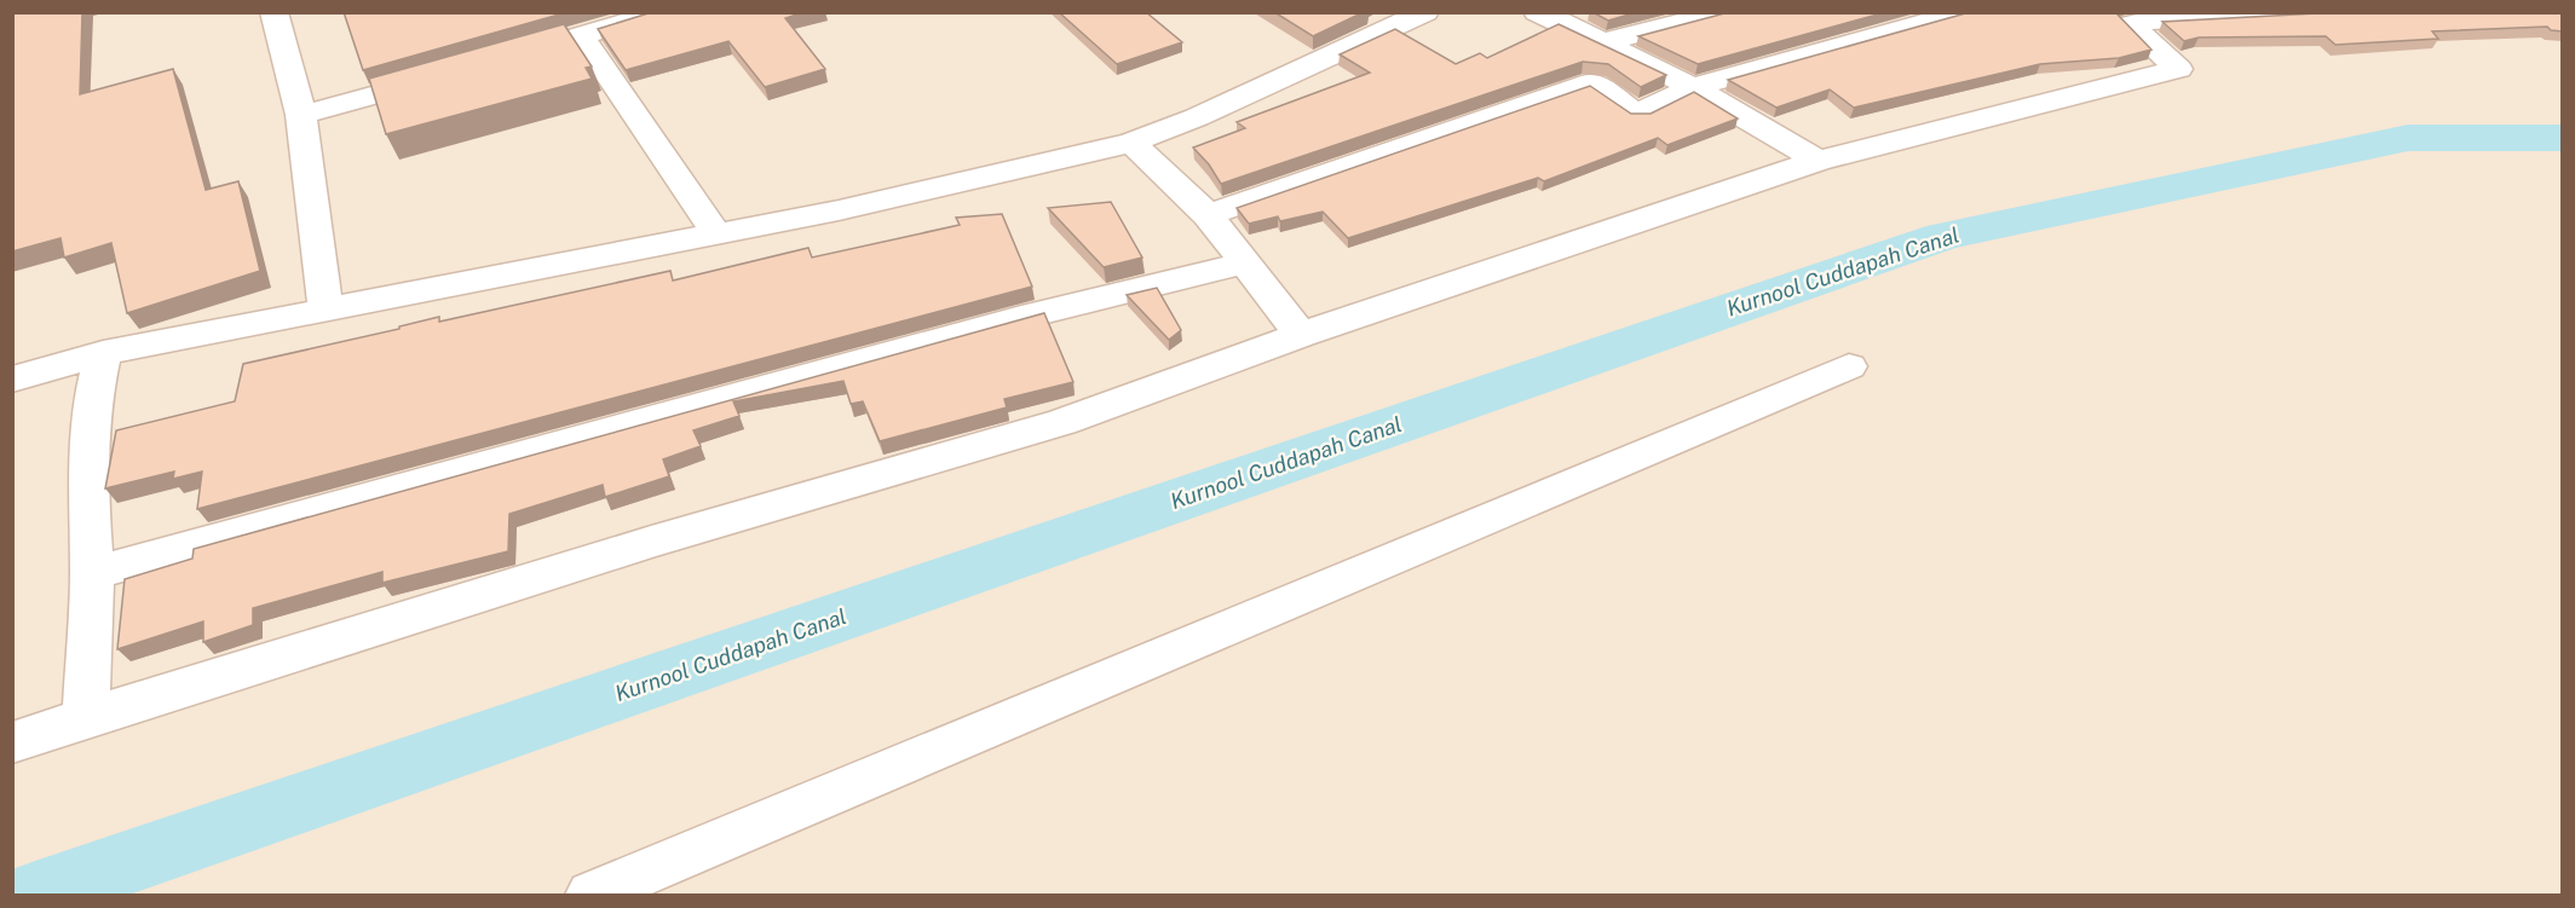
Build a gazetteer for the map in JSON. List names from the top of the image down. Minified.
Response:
{"water":["Kurnool Cuddapah Canal"]}
